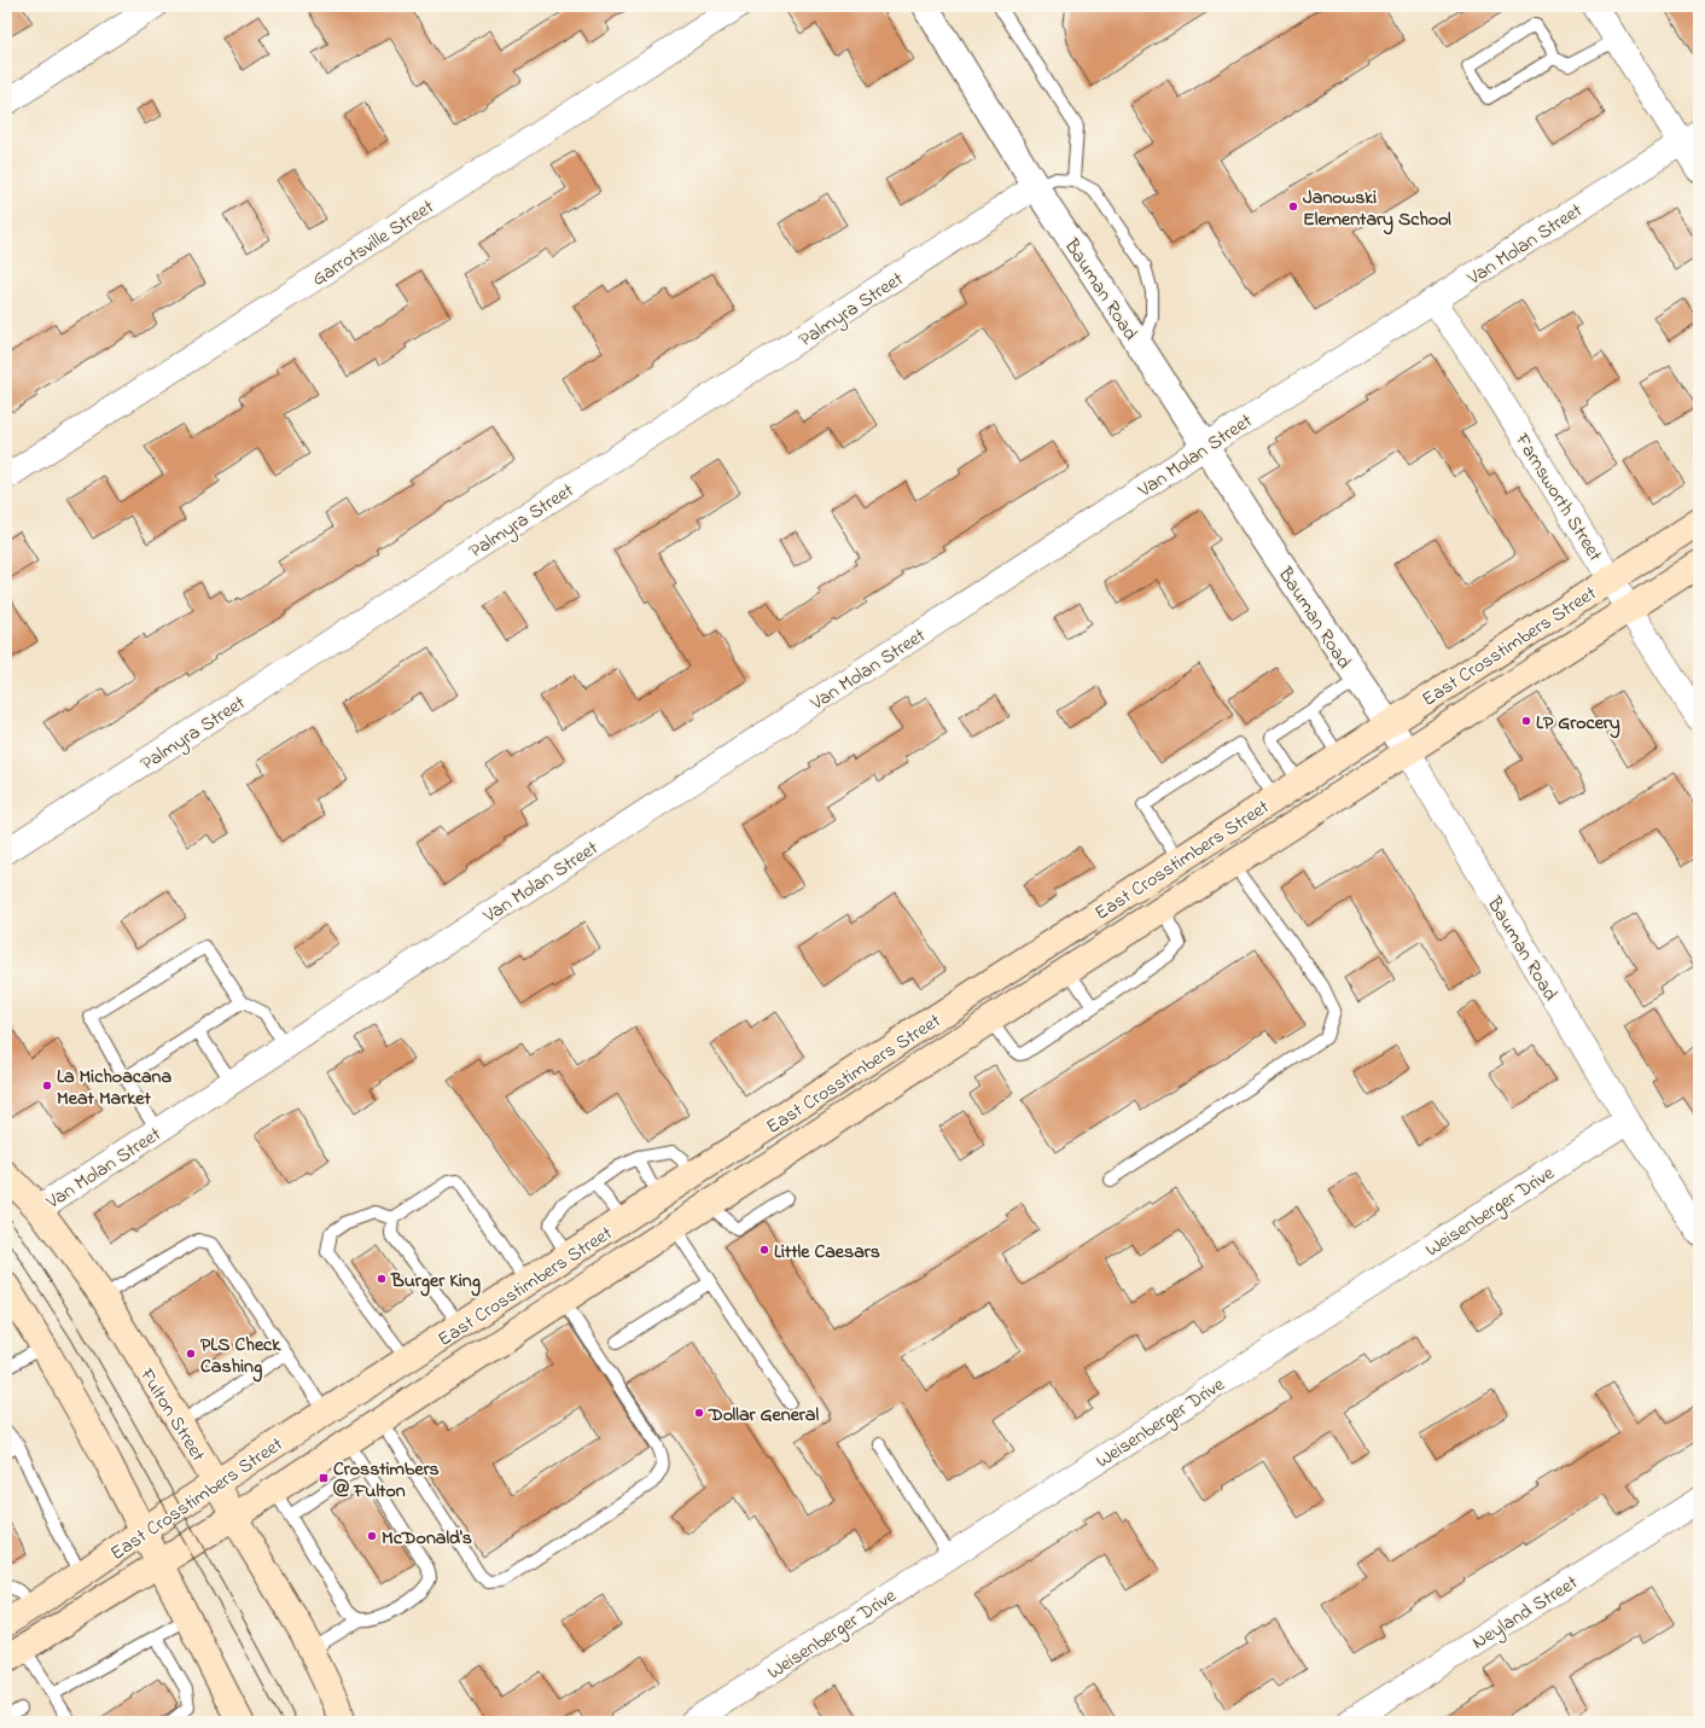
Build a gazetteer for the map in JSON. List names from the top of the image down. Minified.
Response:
{"streets":{"main road":["East Crosstimbers Street","Fulton Street"],"street":["Garrotsville Street","Van Molan Street","Bauman Road","Palmyra Street","Farnsworth Street","Weisenberger Drive","Neyland Street"]},"crossings":[["Van Molan Street","Bauman Road"],["Van Molan Street","Farnsworth Street"],["Van Molan Street","Fulton Street"],["Bauman Road","Palmyra Street"],["Bauman Road","East Crosstimbers Street"],["Bauman Road","Weisenberger Drive"],["Farnsworth Street","East Crosstimbers Street"],["East Crosstimbers Street","Fulton Street"]],"places":{"other":["Janowski Elementary School","LP Grocery","La Michoacana Meat Market","Little Caesars","Burger King","PLS Check Cashing","Dollar General","McDonald's"],"transit":["Crosstimbers @ Fulton"]}}
